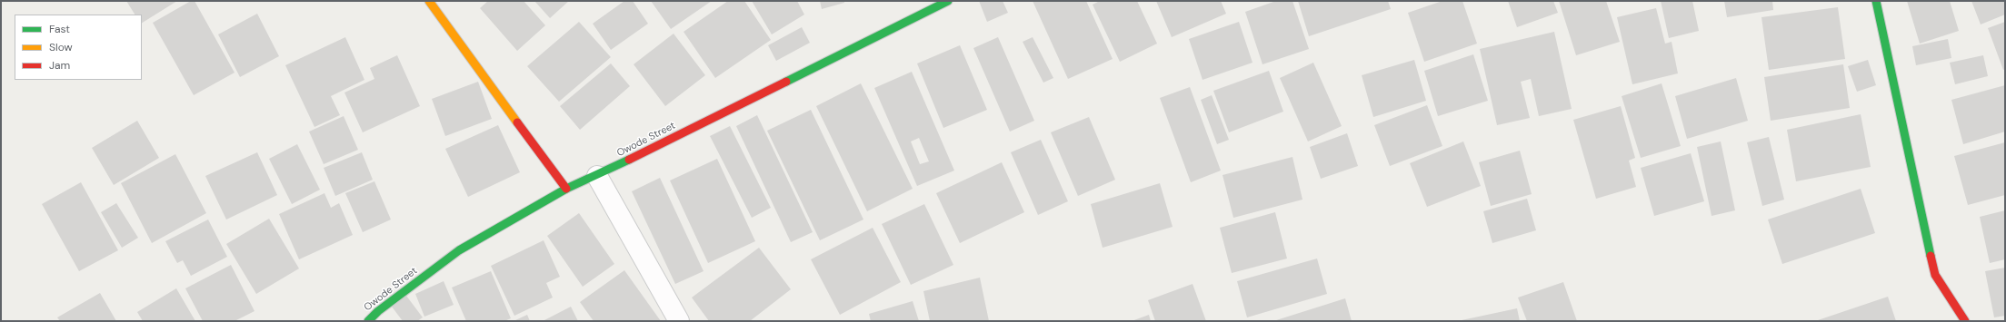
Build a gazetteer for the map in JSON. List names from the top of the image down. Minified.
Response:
{"streets":{"street":["Owode Street"]},"legend":["Fast","Slow","Jam"]}
